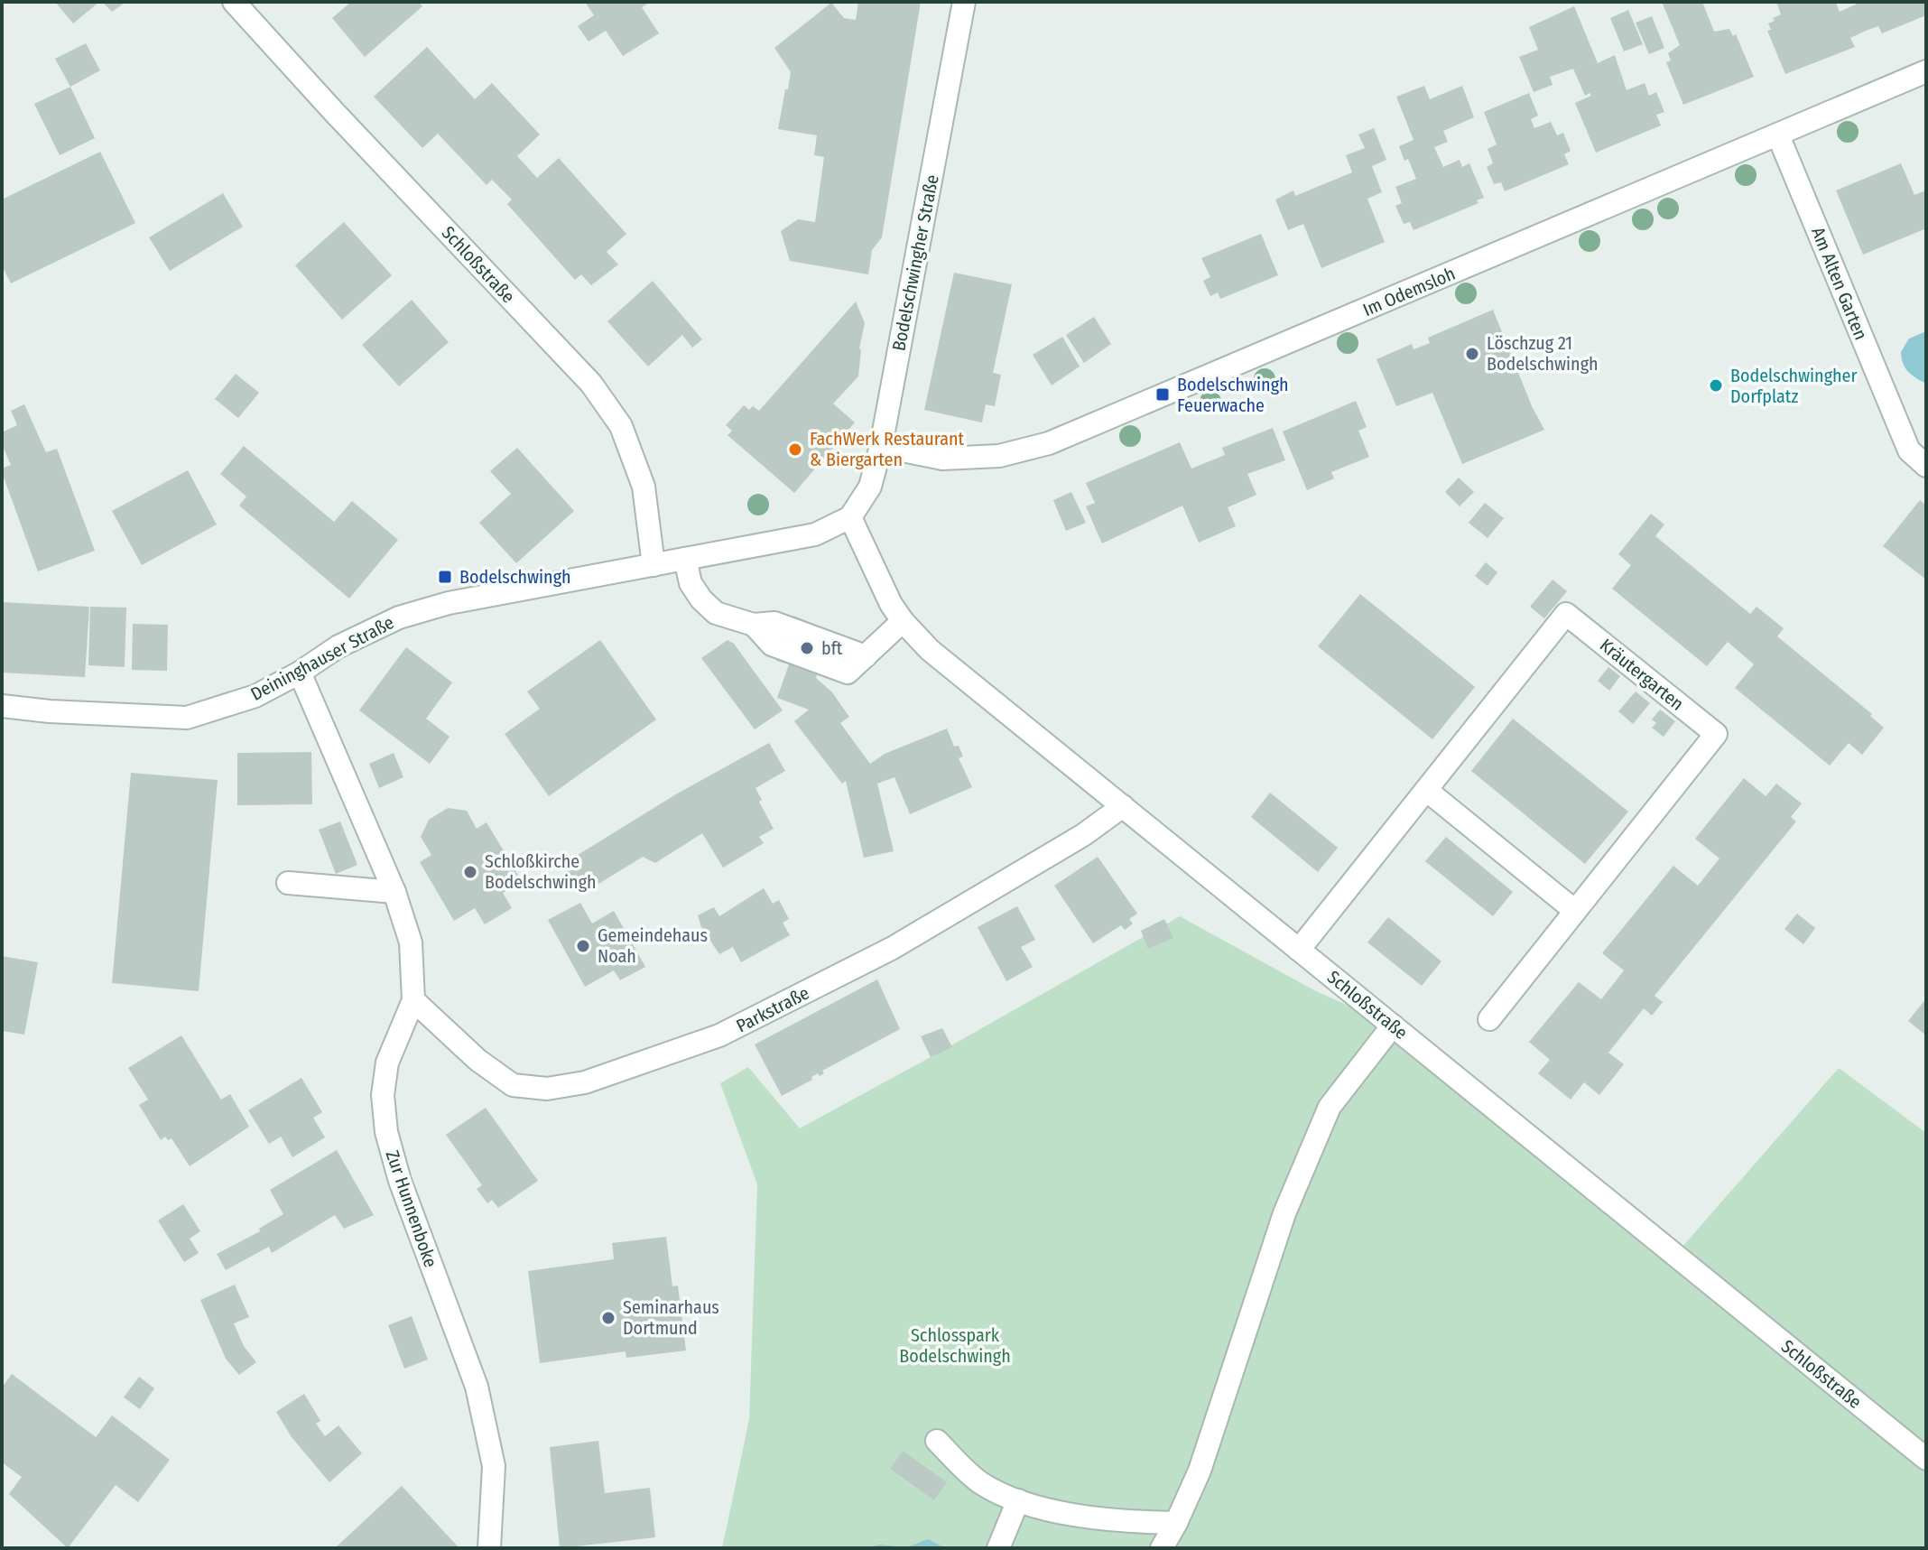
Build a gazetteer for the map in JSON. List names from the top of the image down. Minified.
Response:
{"streets":{"street":["Bodelschwingher Straße","Schloßstraße","Am Alten Garten","Im Odemsloh","Deininghauser Straße","Kräutergarten","Parkstraße","Zur Hunnenboke"]},"crossings":[["Bodelschwingher Straße","Schloßstraße"],["Bodelschwingher Straße","Im Odemsloh"],["Bodelschwingher Straße","Deininghauser Straße"],["Schloßstraße","Deininghauser Straße"],["Schloßstraße","Kräutergarten"],["Schloßstraße","Parkstraße"],["Am Alten Garten","Im Odemsloh"],["Deininghauser Straße","Zur Hunnenboke"],["Parkstraße","Zur Hunnenboke"]],"parks":["Schlosspark Bodelschwingh"],"places":{"other":["Löschzug 21 Bodelschwingh","Bodelschwingher Dorfplatz","FachWerk Restaurant & Biergarten","bft","Schloßkirche Bodelschwingh","Gemeindehaus Noah","Seminarhaus Dortmund"],"transit":["Bodelschwingh Feuerwache","Bodelschwingh"]}}
